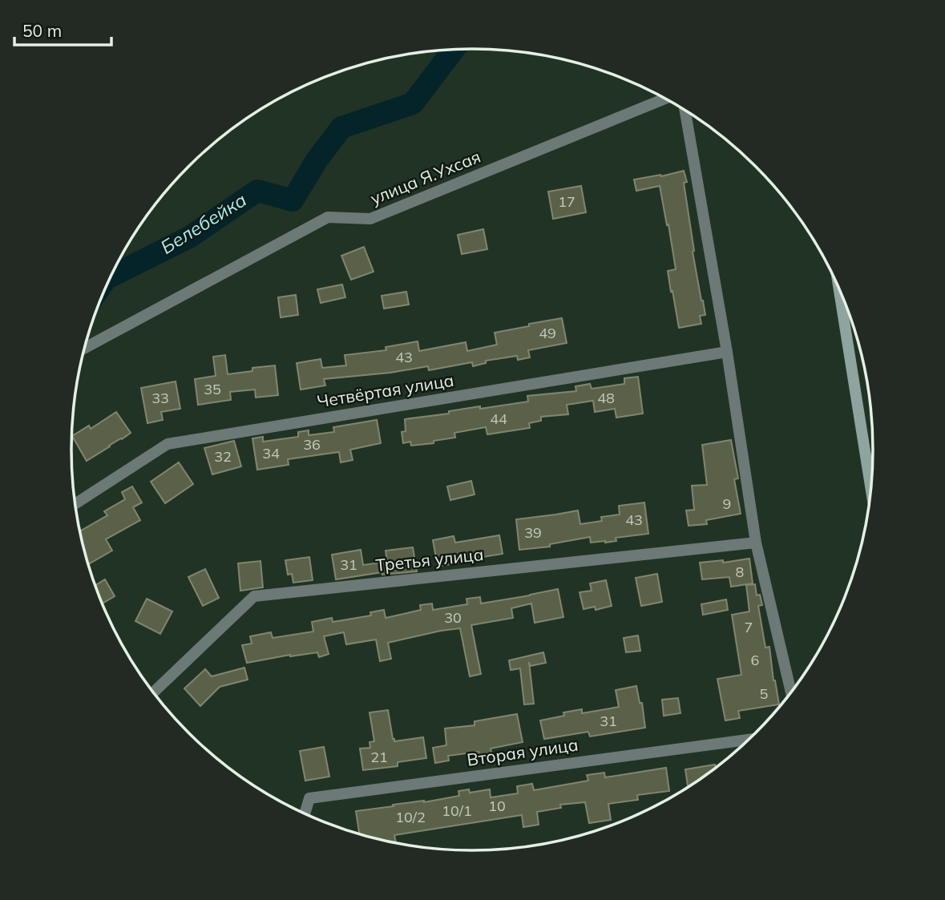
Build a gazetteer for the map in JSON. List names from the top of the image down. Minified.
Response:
{"streets":{"street":["улица Я.Ухсая","Четвёртая улица","Третья улица","Вторая улица"]},"water":["Белебейка"],"house_numbers":["17","49","43","35","33","48","44","36","34","32","9","43","39","31","8","30","7","6","5","31","21","10","10/1","10/2"],"scale_bar":"50 m"}
